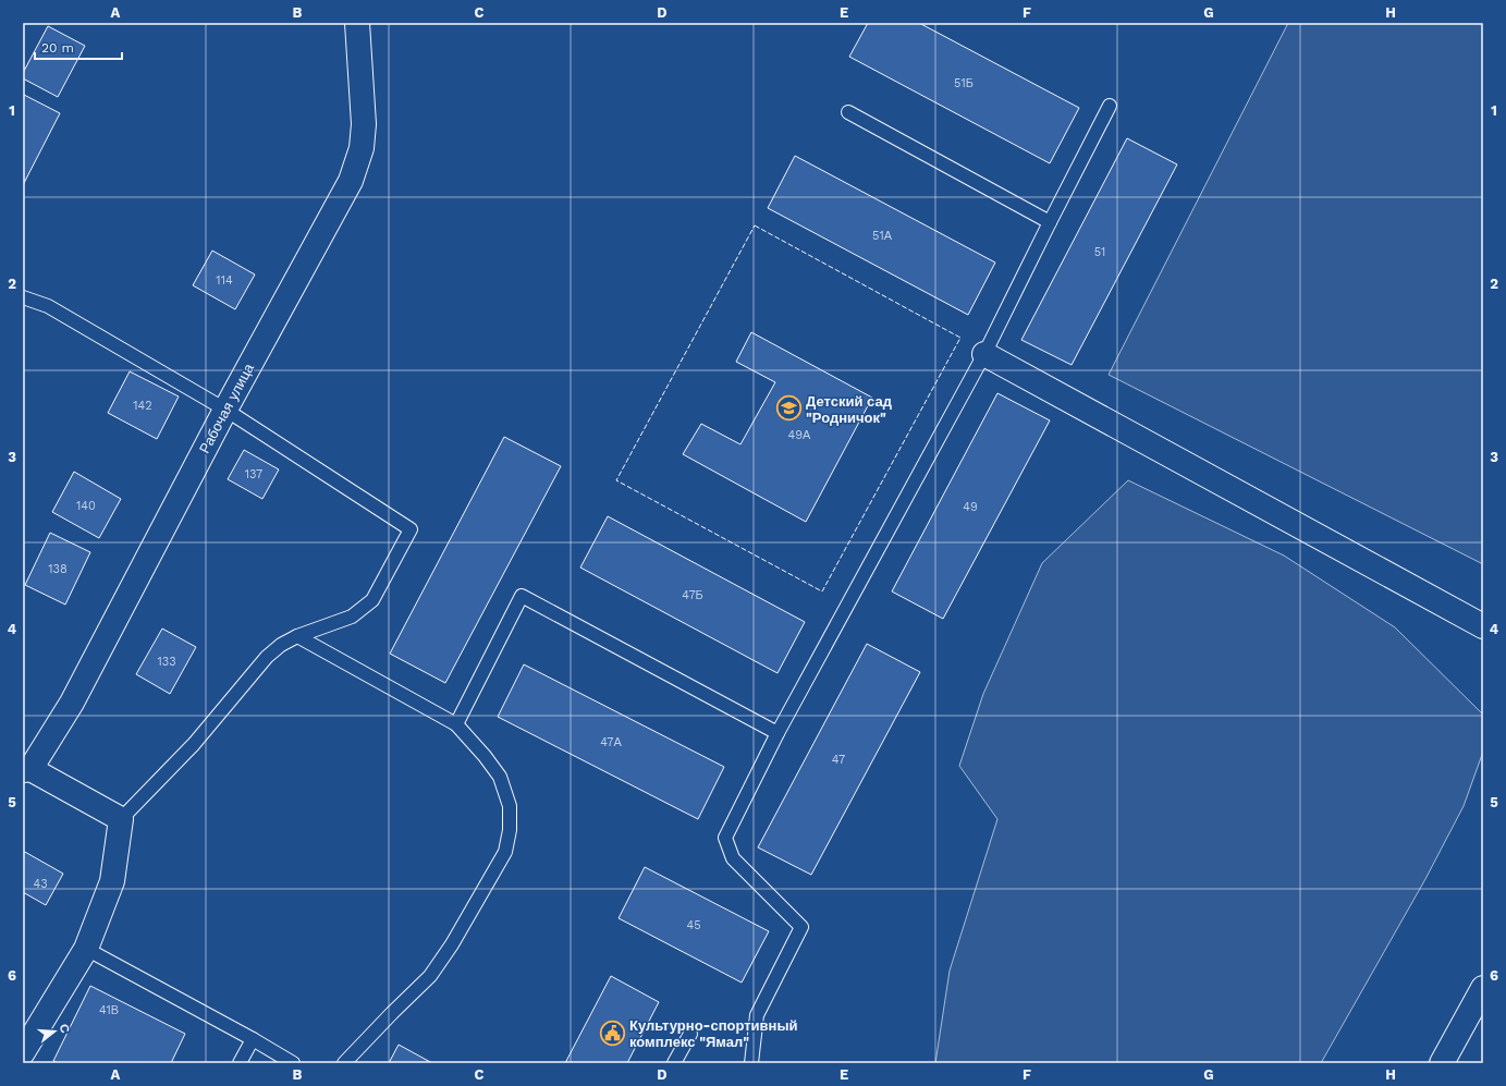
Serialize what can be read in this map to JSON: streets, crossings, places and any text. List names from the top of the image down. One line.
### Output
{"streets":{"street":["Рабочая улица"]},"places":{"school or university":["Детский сад \"Родничок\""],"public building":["Культурно-спортивный комплекс \"Ямал\""]},"house_numbers":["51Б","51А","51","114","142","49А","137","140","49","138","47Б","133","47А","47","43","45","41В"],"scale_bar":"20 m","north":"right","grid":{"columns":["A","B","C","D","E","F","G","H"],"rows":["1","2","3","4","5","6"]}}
